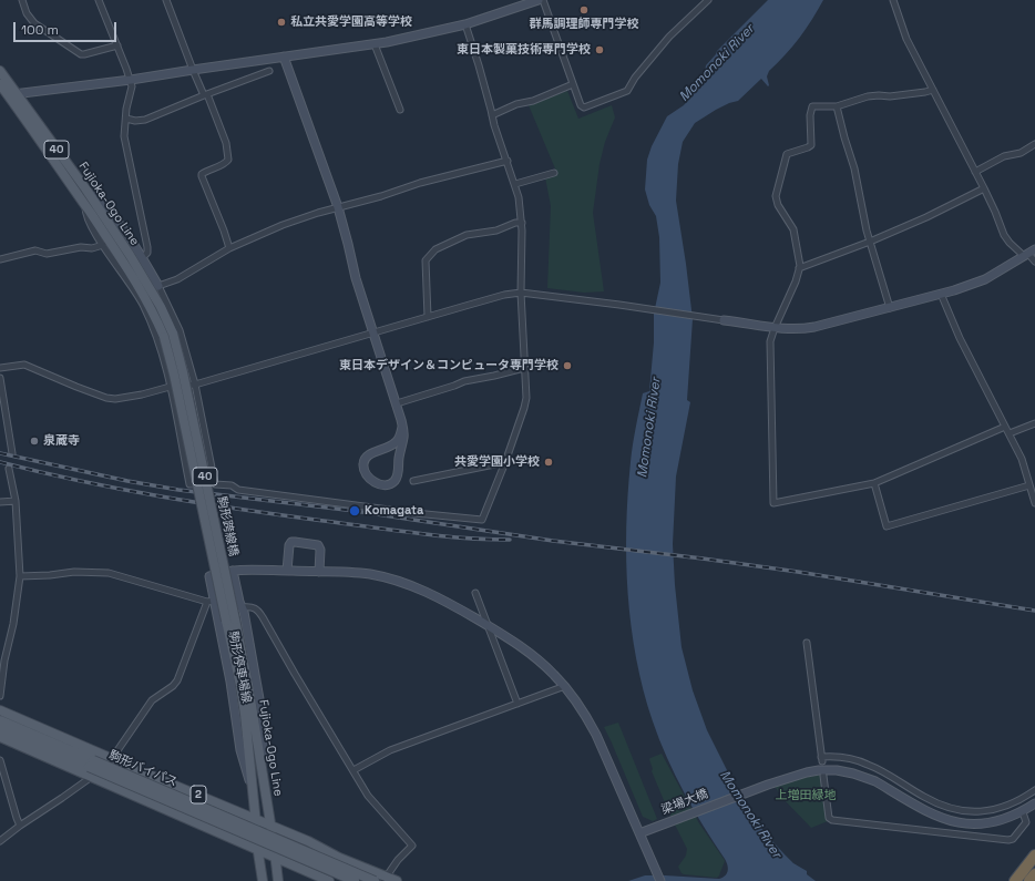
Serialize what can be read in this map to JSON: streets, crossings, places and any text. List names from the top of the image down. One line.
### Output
{"streets":{"main road":["40","Fujioka-Ogo Line","駒形跨線橋","駒形バイパス","2"],"street":["駒形停車場線","梁場大橋"]},"crossings":[["Fujioka-Ogo Line","駒形跨線橋"],["Fujioka-Ogo Line","駒形停車場線"],["Fujioka-Ogo Line","2"],["駒形停車場線","梁場大橋"]],"water":["Momonoki River"],"parks":["上増田緑地"],"places":["群馬調理師専門学校","私立共愛学園高等学校","東日本製菓技術専門学校","東日本デザイン＆コンピュータ専門学校","泉蔵寺","共愛学園小学校","Komagata"],"scale_bar":"100 m"}
